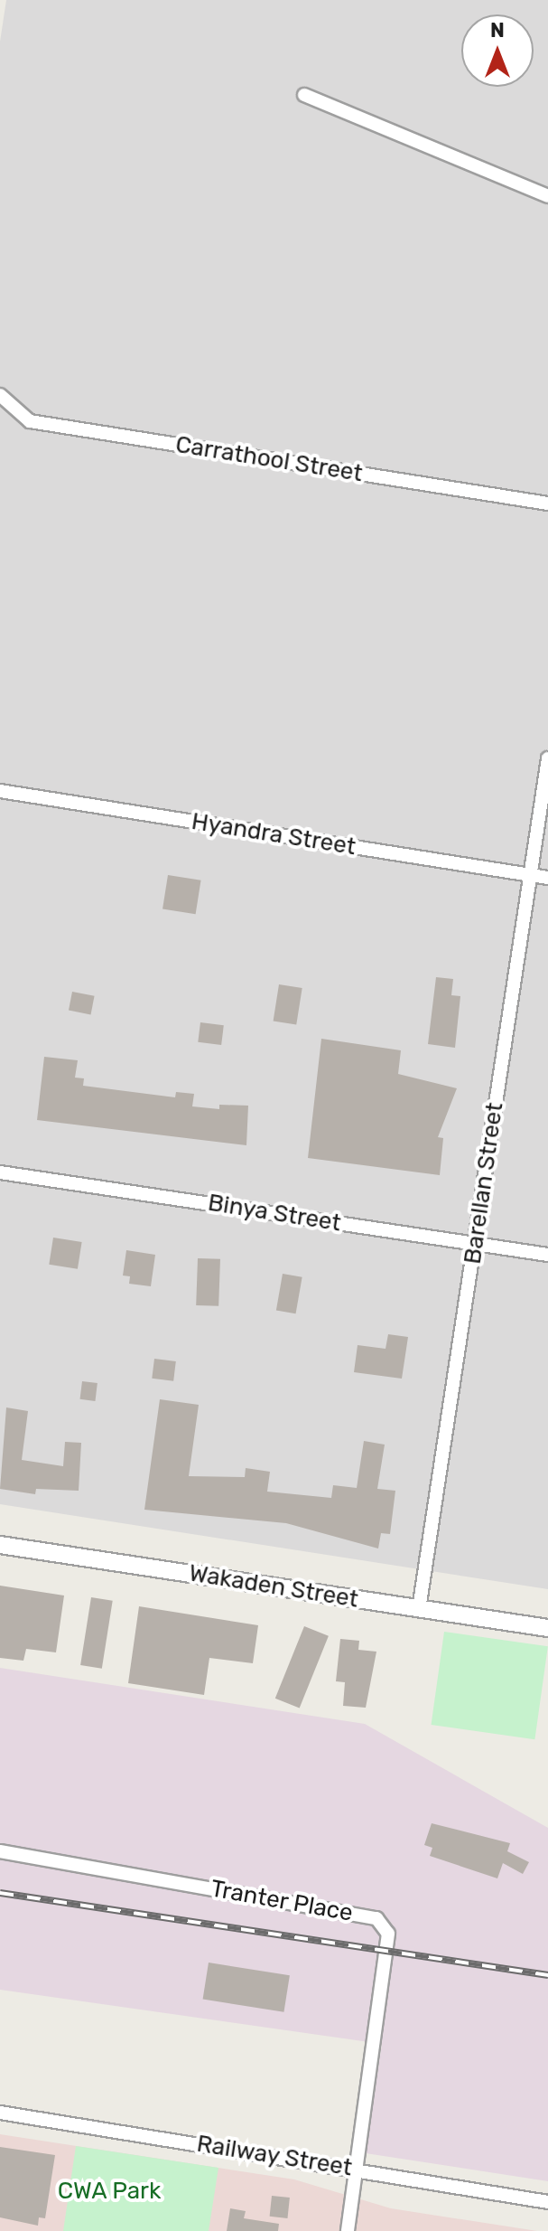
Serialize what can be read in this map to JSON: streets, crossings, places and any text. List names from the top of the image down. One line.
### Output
{"streets":{"street":["Carrathool Street","Hyandra Street","Barellan Street","Binya Street","Wakaden Street","Tranter Place","Railway Street"]},"crossings":[["Hyandra Street","Barellan Street"],["Barellan Street","Binya Street"],["Barellan Street","Wakaden Street"],["Tranter Place","Railway Street"]],"parks":["CWA Park"],"north":"top"}
